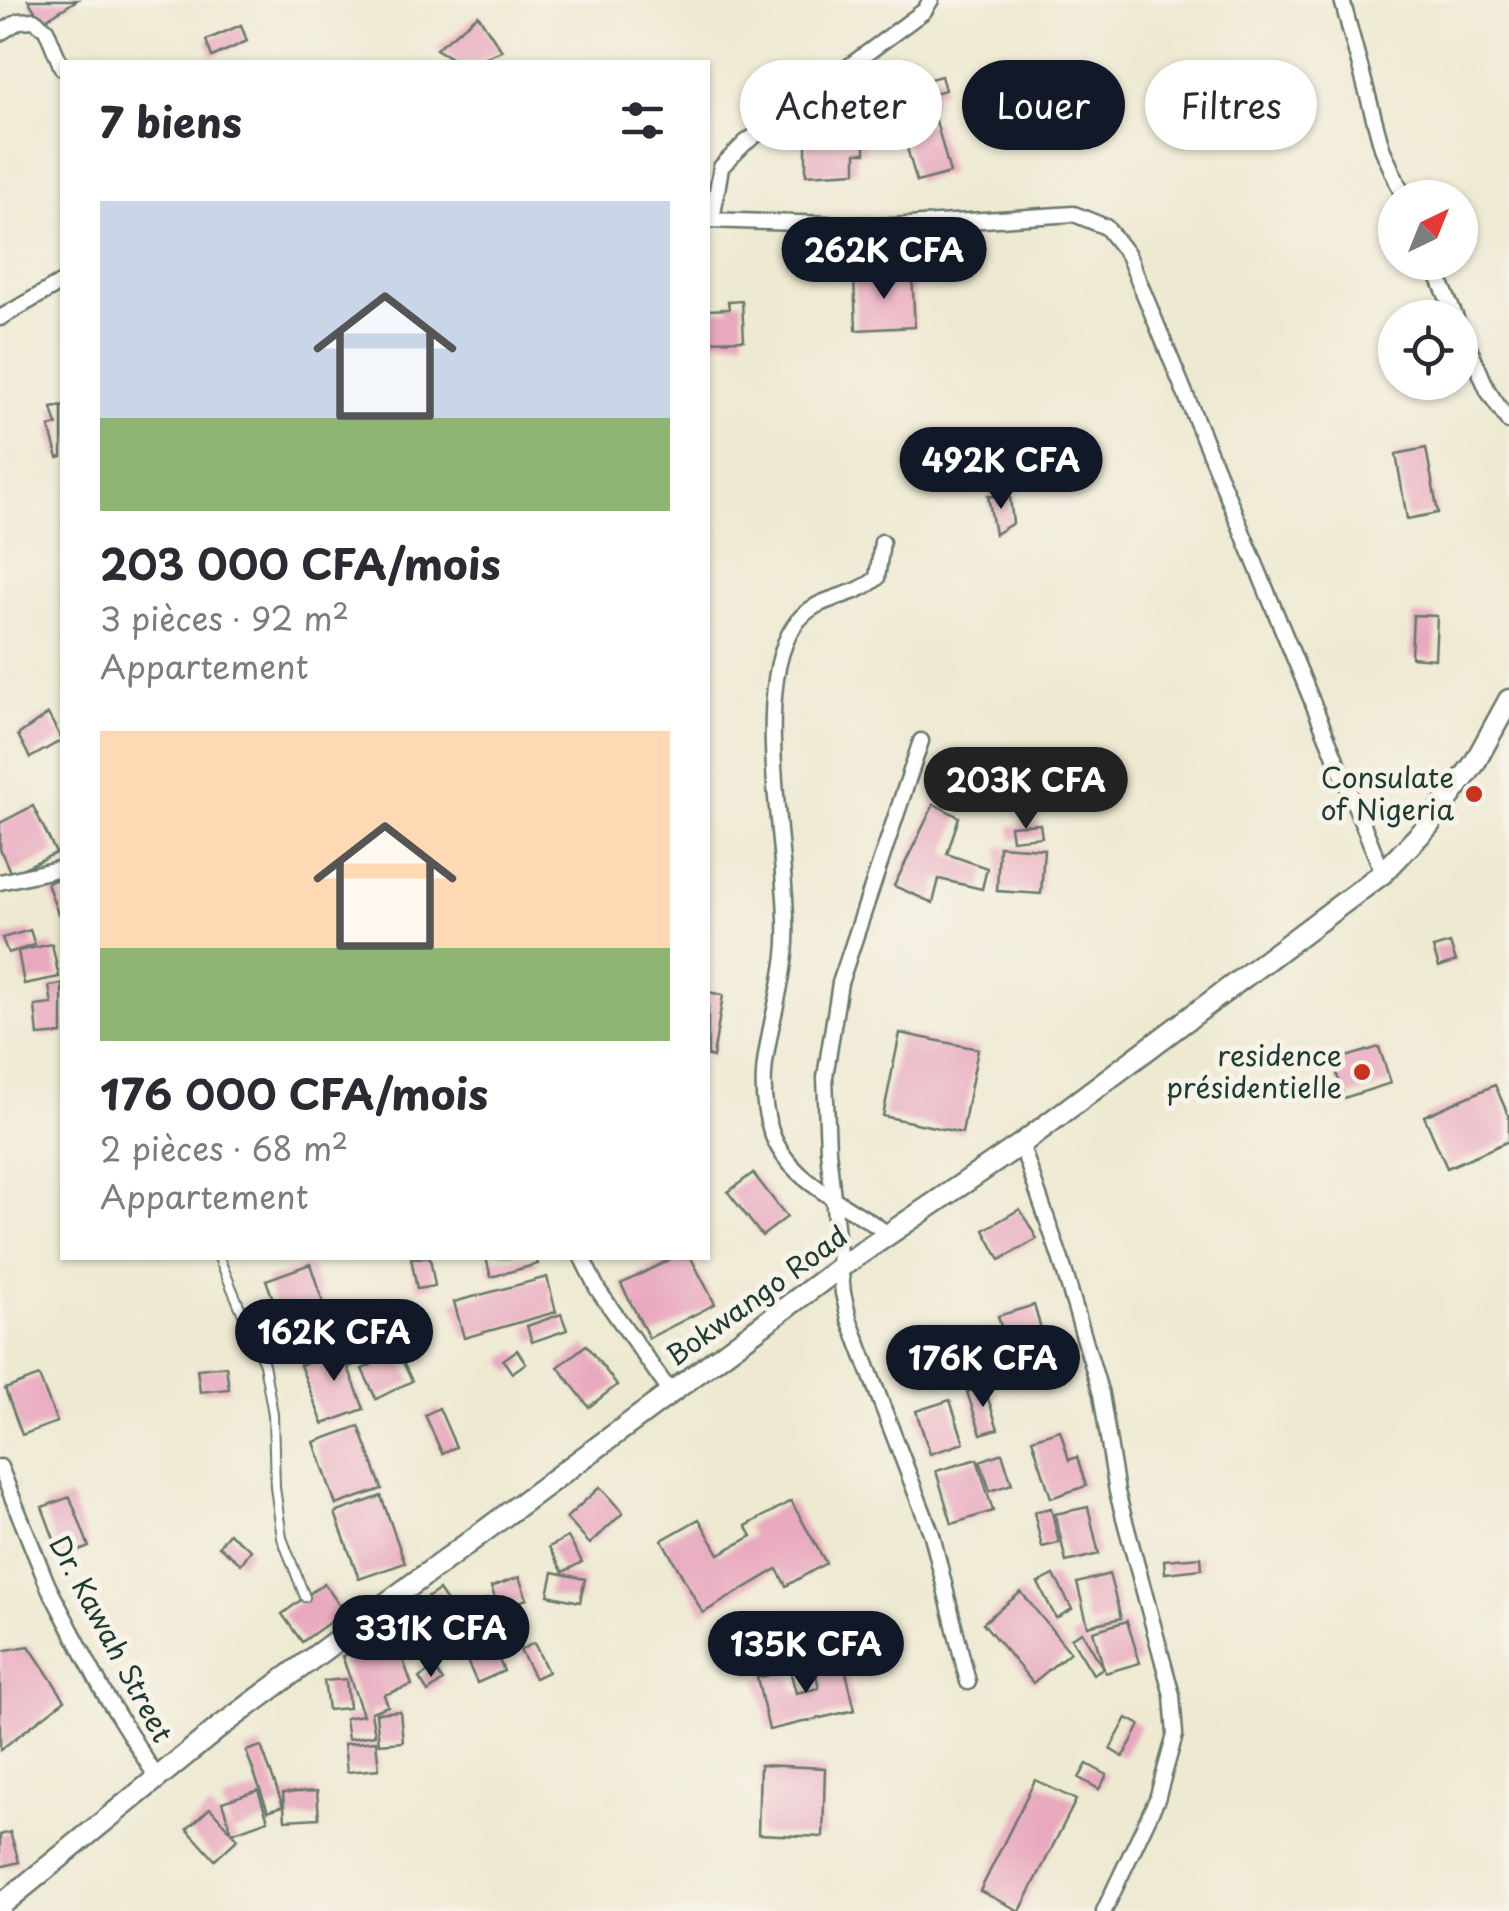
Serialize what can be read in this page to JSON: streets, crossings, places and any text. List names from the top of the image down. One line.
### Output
{"streets":{"street":["Bokwango Road","Dr. Kawah Street"]},"crossings":[["Bokwango Road","Dr. Kawah Street"]],"places":["Consulate of Nigeria","residence présidentielle"],"north":"top right","page":{"chip":["Acheter","Louer","Filtres"],"heading":"7 biens","list":[{"name":"203 000 CFA/mois","note":"3 pièces · 92 m² · Appartement"},{"name":"176 000 CFA/mois","note":"2 pièces · 68 m² · Appartement"}],"price":["262K CFA","492K CFA","203K CFA","162K CFA","176K CFA","331K CFA","135K CFA"]}}
